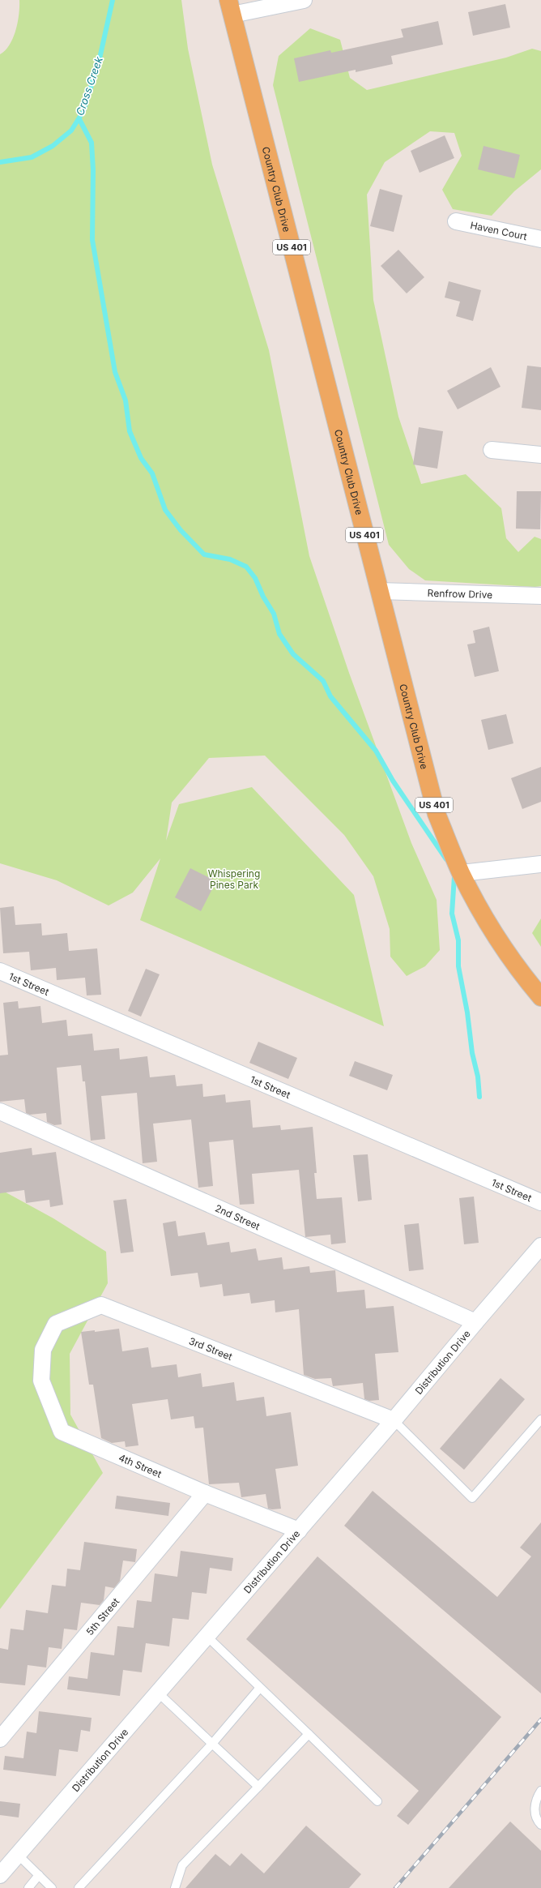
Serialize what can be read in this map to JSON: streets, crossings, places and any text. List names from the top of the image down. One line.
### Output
{"streets":{"main road":["Country Club Drive","US 401"],"street":["Haven Court","Renfrow Drive","1st Street","2nd Street","3rd Street","Distribution Drive","4th Street","5th Street"]},"crossings":[["Country Club Drive","Renfrow Drive"],["2nd Street","Distribution Drive"],["3rd Street","Distribution Drive"],["3rd Street","4th Street"],["Distribution Drive","4th Street"],["4th Street","5th Street"]],"water":["Cross Creek"],"parks":["Whispering Pines Park"]}
